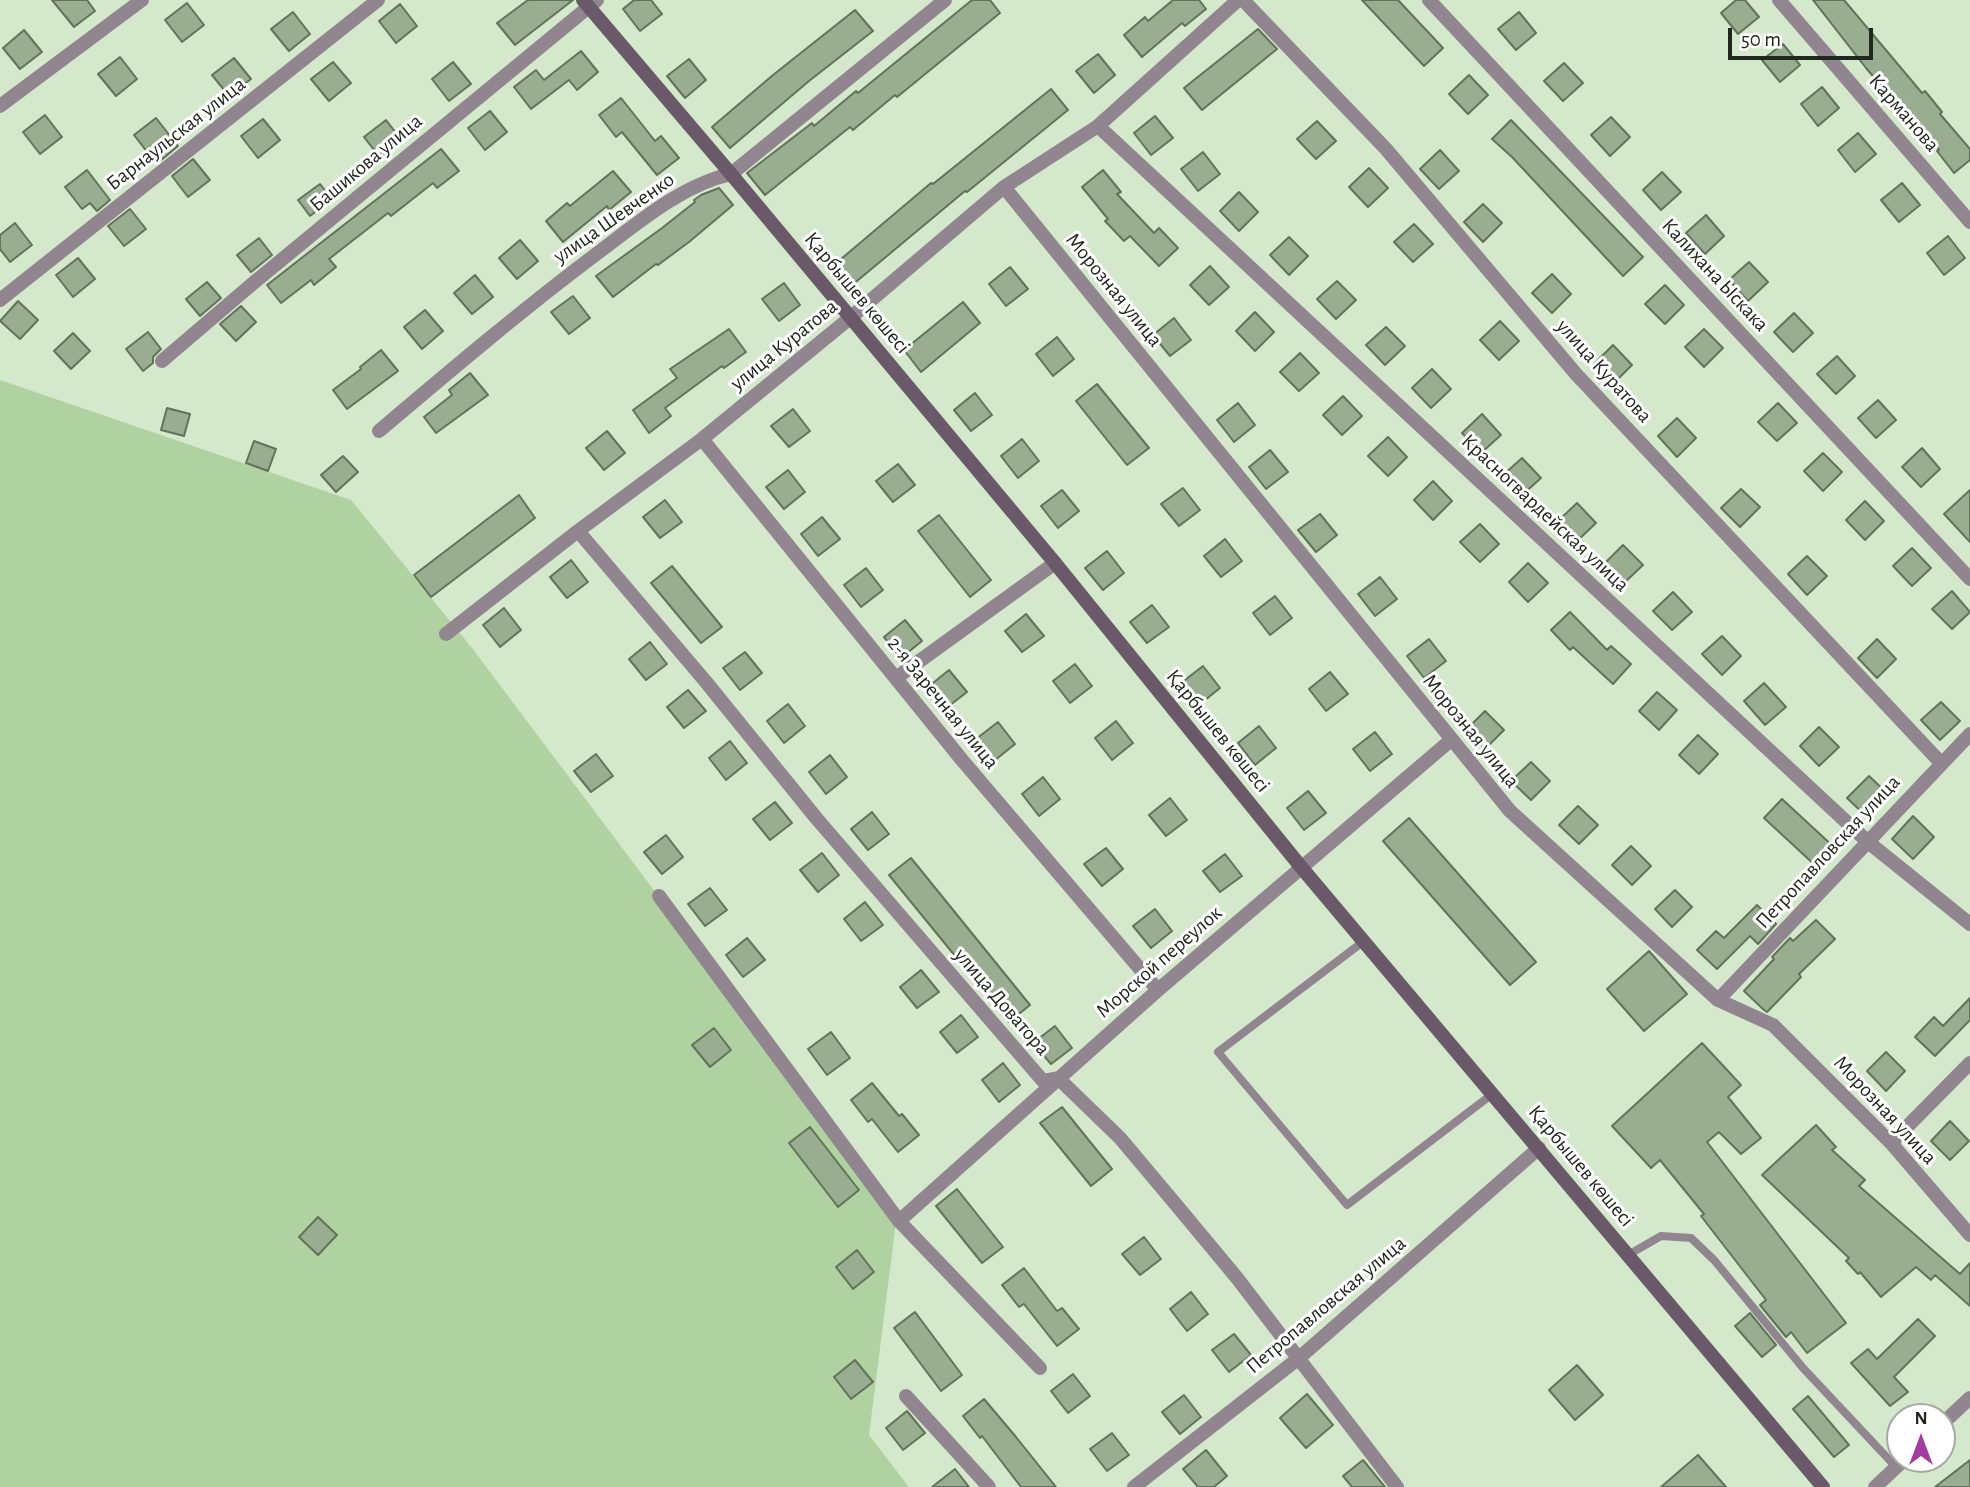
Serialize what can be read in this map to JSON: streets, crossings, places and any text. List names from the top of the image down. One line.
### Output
{"streets":{"main road":["Қарбышев көшесі"],"street":["Карманова","Барнаульская улица","Башикова улица","улица Шевченко","Калихана Ыскака","Морозная улица","улица Куратова","Красногвардейская улица","2-я Заречная улица","Петропавловская улица","Морской переулок","улица Доватора"]},"crossings":[["Башикова улица","Қарбышев көшесі"],["улица Шевченко","Қарбышев көшесі"],["Морозная улица","улица Куратова"],["Морозная улица","Петропавловская улица"],["Морозная улица","Морской переулок"],["Қарбышев көшесі","улица Куратова"],["Қарбышев көшесі","Петропавловская улица"],["Қарбышев көшесі","Морской переулок"],["улица Куратова","Красногвардейская улица"],["улица Куратова","2-я Заречная улица"],["улица Куратова","Петропавловская улица"],["улица Куратова","улица Доватора"],["Красногвардейская улица","Петропавловская улица"],["2-я Заречная улица","Морской переулок"],["Петропавловская улица","улица Доватора"],["Морской переулок","улица Доватора"]],"scale_bar":"50 m","north":"top"}
